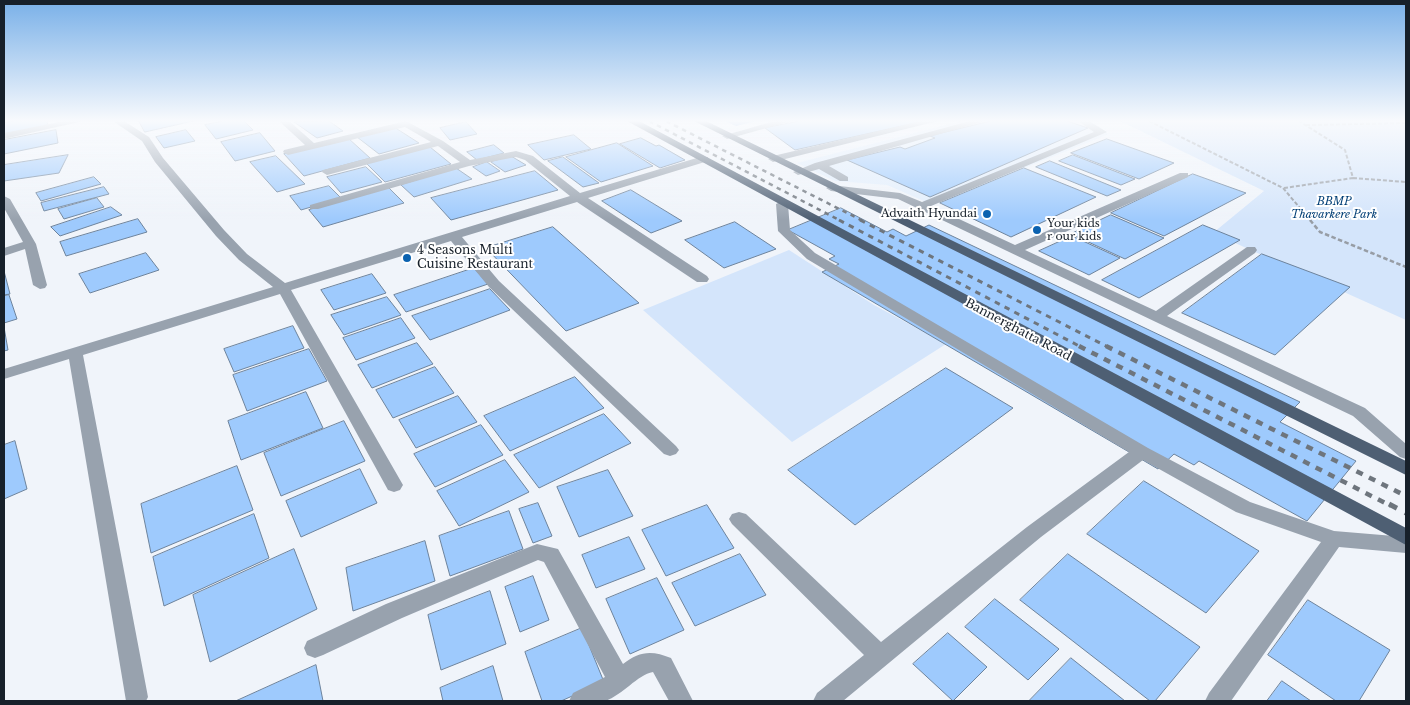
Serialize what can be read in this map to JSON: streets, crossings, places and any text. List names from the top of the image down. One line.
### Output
{"streets":{"main road":["Bannerghatta Road"]},"parks":["BBMP Thavarkere Park"],"places":["Advaith Hyundai","Your kids r our kids","4 Seasons Multi Cuisine Restaurant"]}
